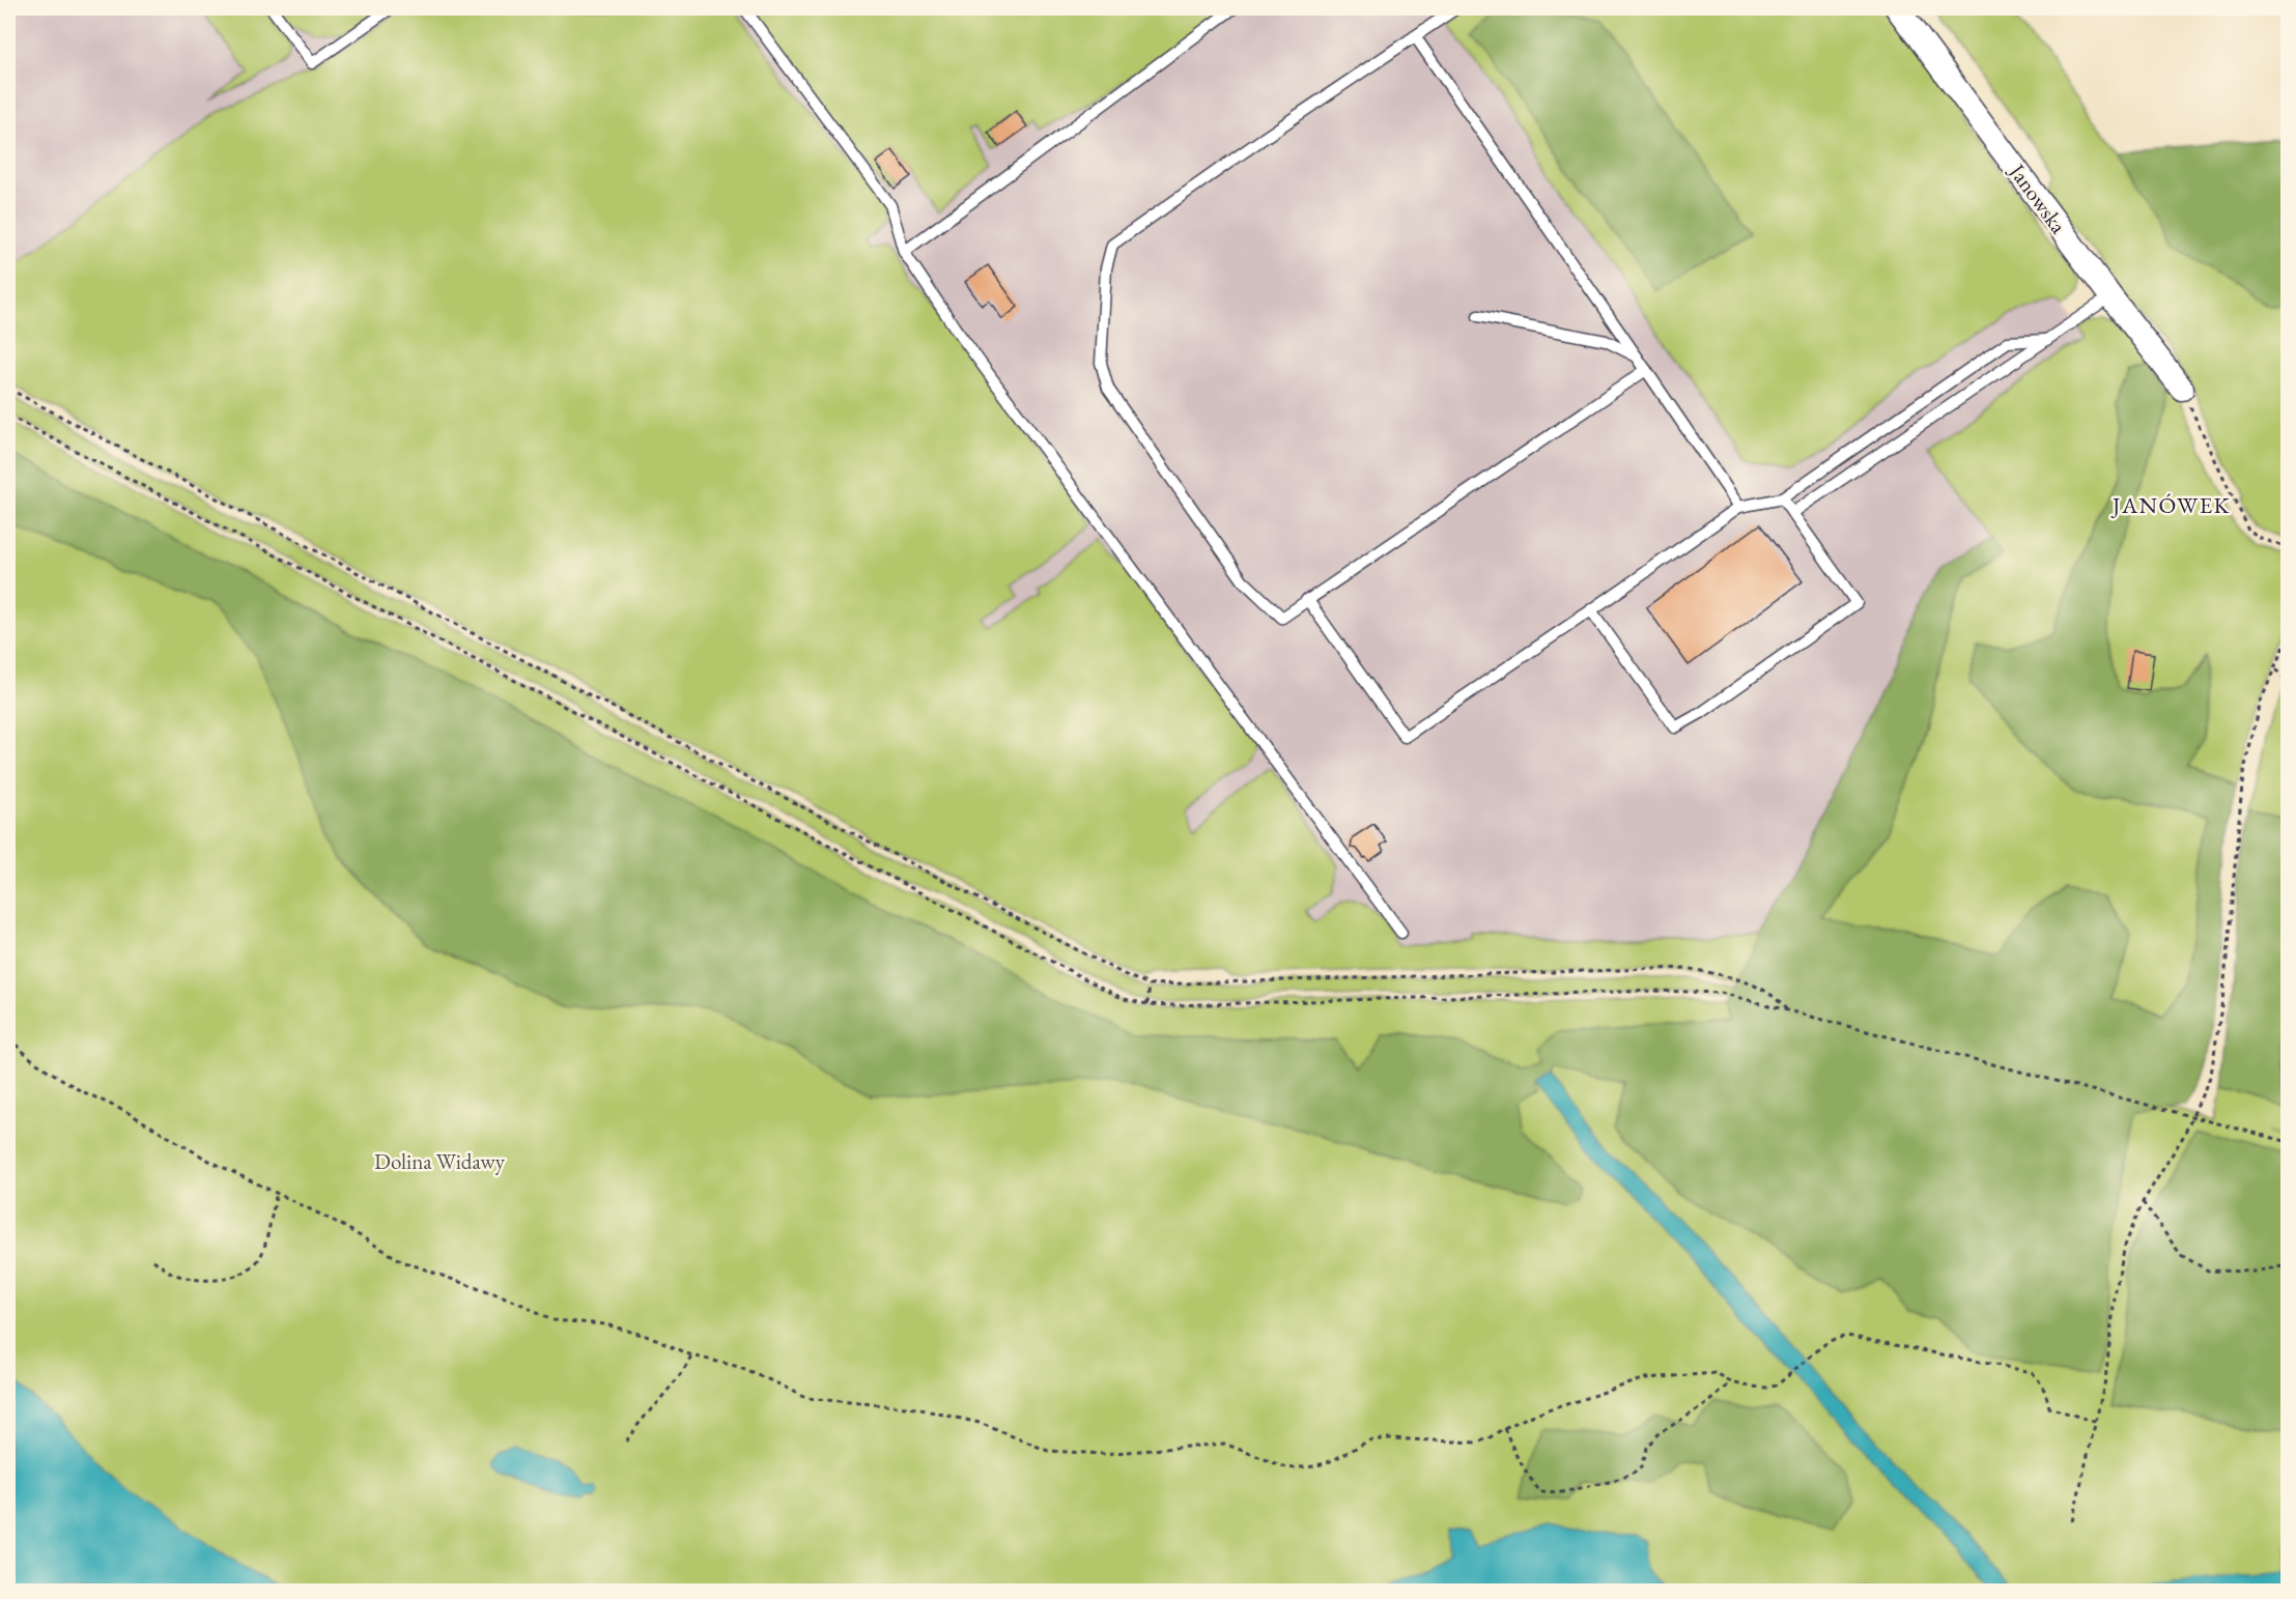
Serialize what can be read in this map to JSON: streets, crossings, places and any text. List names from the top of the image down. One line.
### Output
{"streets":{"street":["Janowska"]},"districts":["JANÓWEK"],"parks":["Dolina Widawy"]}
